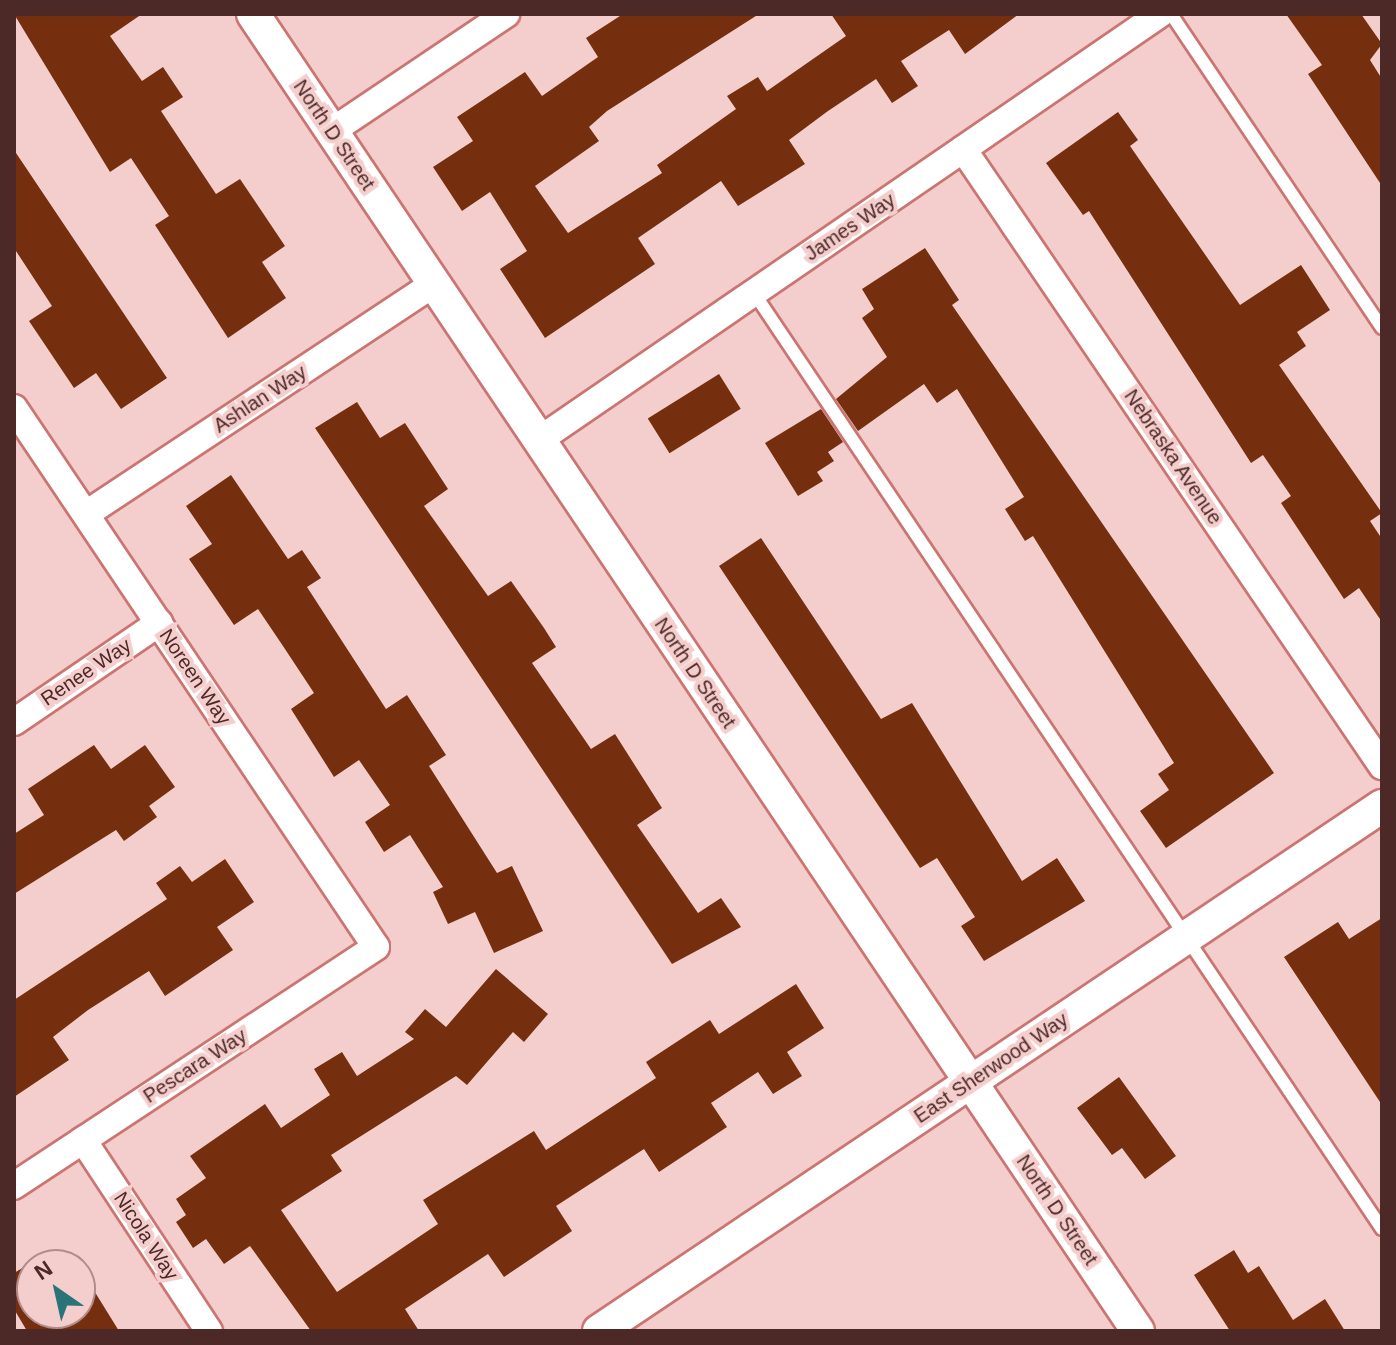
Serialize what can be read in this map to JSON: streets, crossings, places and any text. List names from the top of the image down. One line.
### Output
{"streets":{"street":["North D Street","James Way","Ashlan Way","Nebraska Avenue","Renee Way","Noreen Way","Pescara Way","East Sherwood Way","Nicola Way"]},"crossings":[["North D Street","James Way"],["North D Street","Ashlan Way"],["North D Street","East Sherwood Way"],["James Way","Nebraska Avenue"],["Ashlan Way","Noreen Way"],["Renee Way","Noreen Way"],["Noreen Way","Pescara Way"],["Pescara Way","Nicola Way"]],"north":"top left"}
